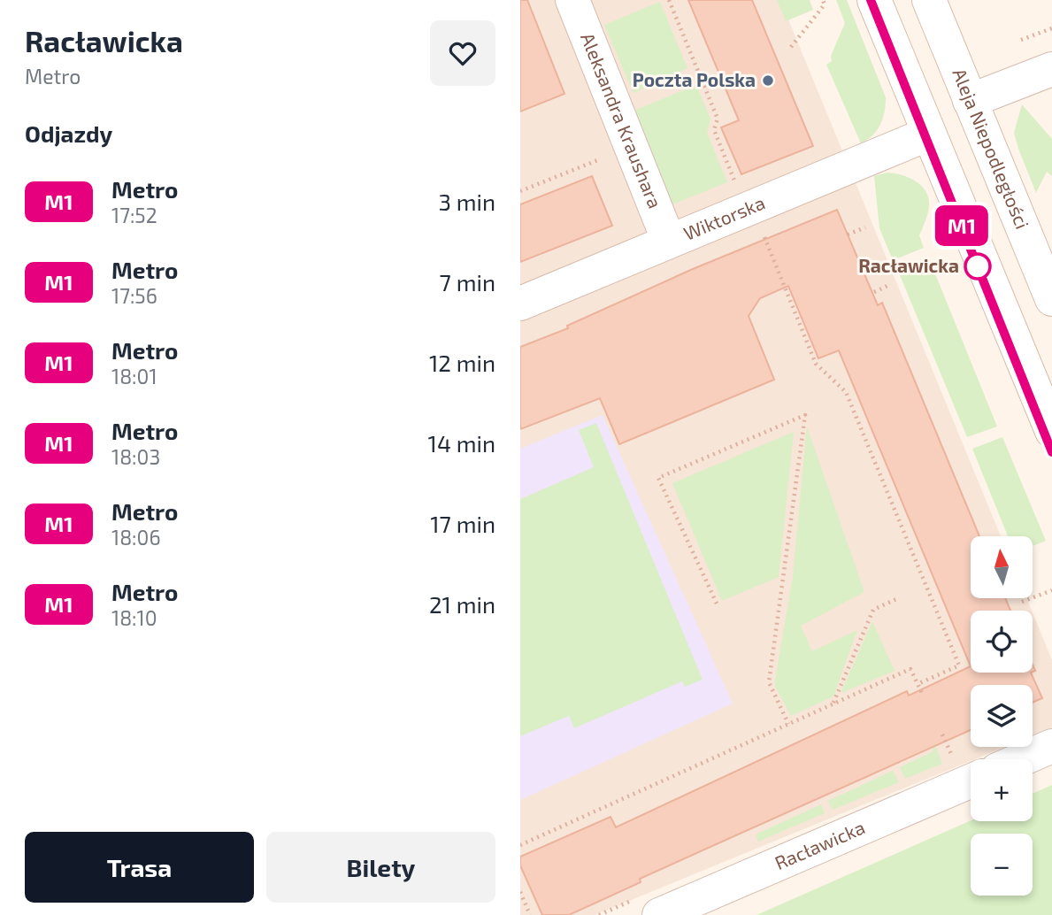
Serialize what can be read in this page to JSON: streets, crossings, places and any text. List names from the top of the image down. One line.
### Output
{"streets":{"street":["Aleksandra Kraushara","Aleja Niepodległości","Wiktorska","Racławicka"]},"crossings":[["Aleksandra Kraushara","Wiktorska"]],"places":["Poczta Polska","Racławicka"],"lines":["metro line M1"],"north":"top","page":{"heading":[["Racławicka","Metro"],"Odjazdy"],"on_map":"M1","list":[{"mark":"M1","name":"Metro","note":"17:52","value":"3 min"},{"mark":"M1","name":"Metro","note":"17:56","value":"7 min"},{"mark":"M1","name":"Metro","note":"18:01","value":"12 min"},{"mark":"M1","name":"Metro","note":"18:03","value":"14 min"},{"mark":"M1","name":"Metro","note":"18:06","value":"17 min"},{"mark":"M1","name":"Metro","note":"18:10","value":"21 min"}],"map_buttons":["+","−"],"buttons":["Trasa","Bilety"]}}
